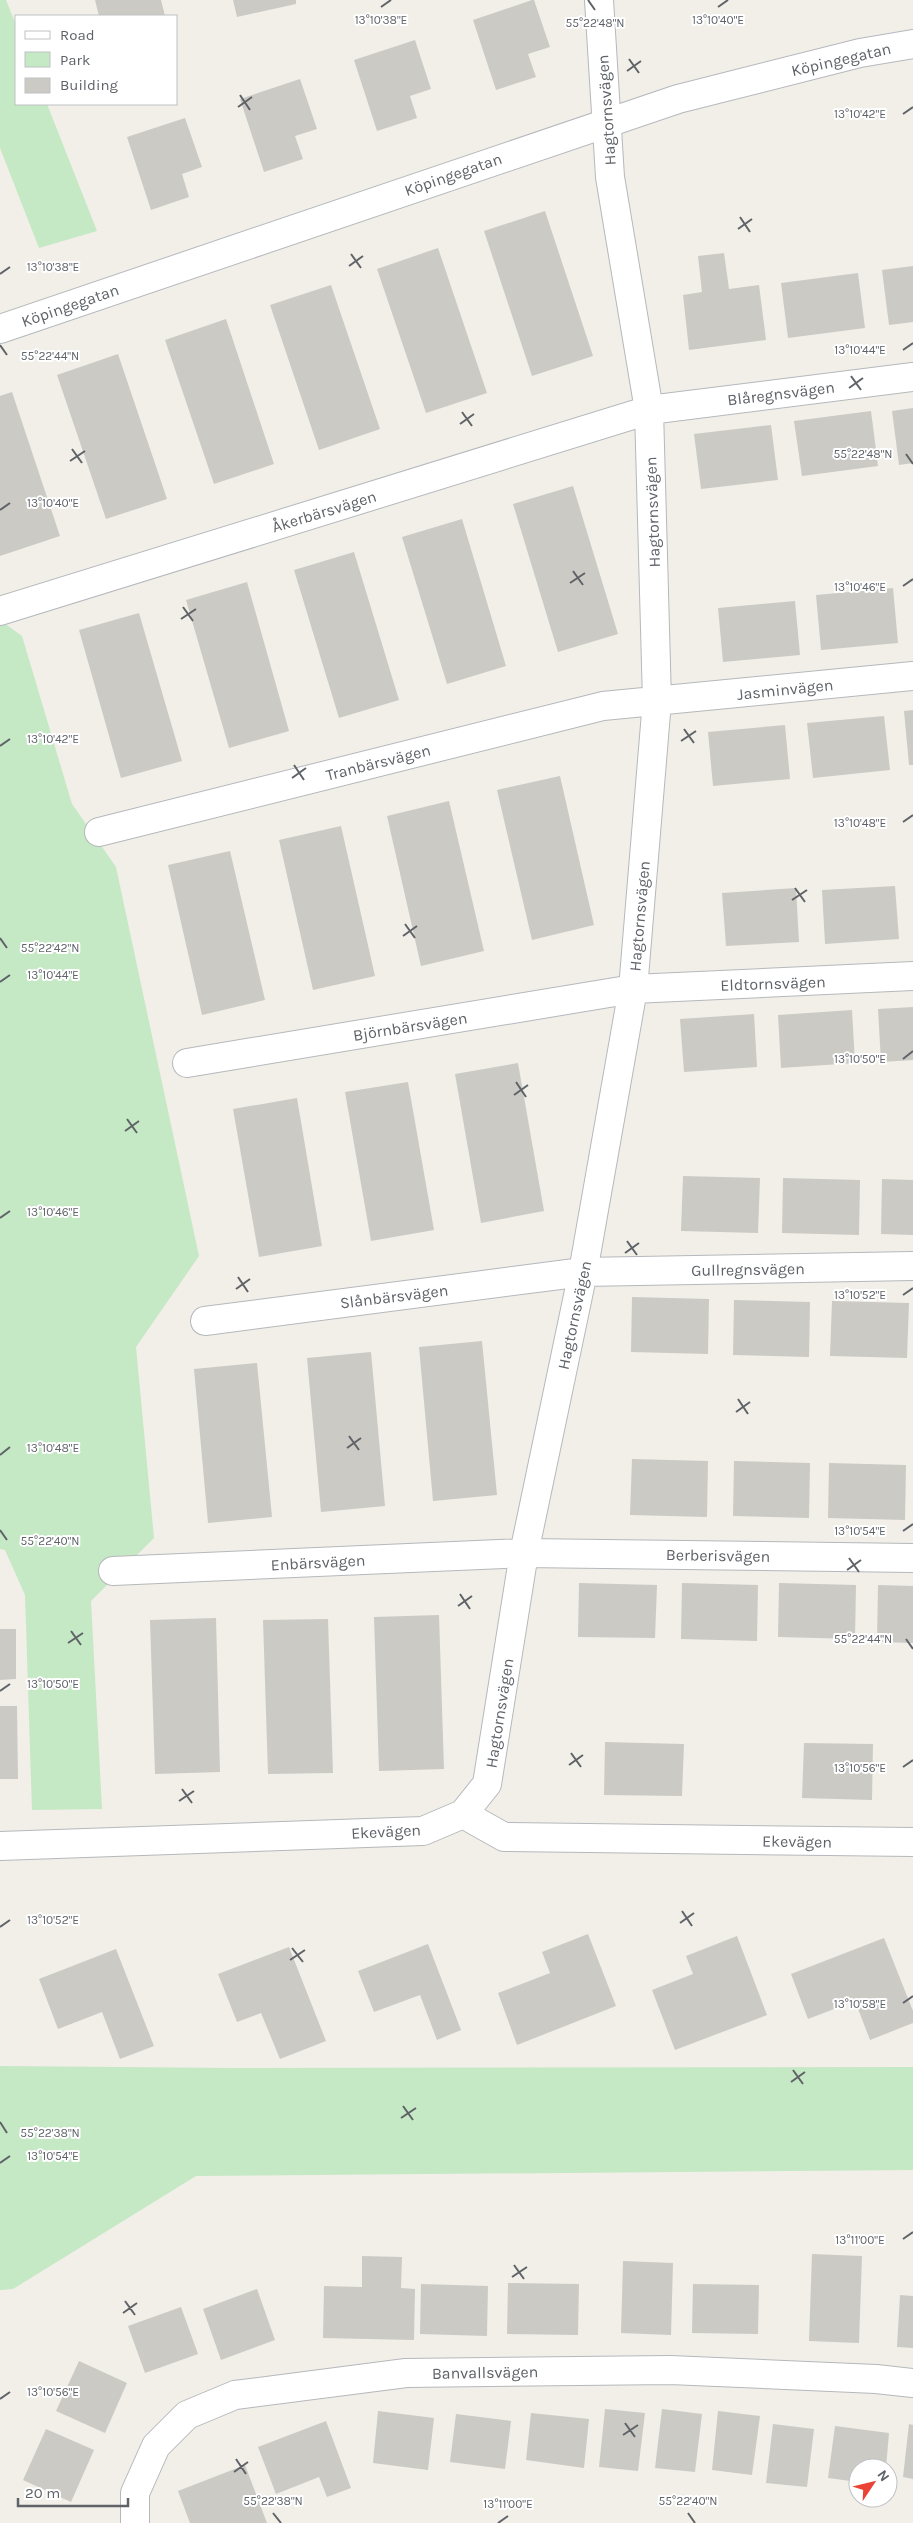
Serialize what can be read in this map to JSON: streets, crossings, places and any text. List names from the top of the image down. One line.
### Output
{"streets":{"street":["Köpingegatan","Hagtornsvägen","Blåregnsvägen","Åkerbärsvägen","Jasminvägen","Tranbärsvägen","Eldtornsvägen","Björnbärsvägen","Gullregnsvägen","Slånbärsvägen","Berberisvägen","Enbärsvägen","Ekevägen","Banvallsvägen"]},"crossings":[["Köpingegatan","Hagtornsvägen"],["Hagtornsvägen","Blåregnsvägen"],["Hagtornsvägen","Åkerbärsvägen"],["Hagtornsvägen","Jasminvägen"],["Hagtornsvägen","Tranbärsvägen"],["Hagtornsvägen","Eldtornsvägen"],["Hagtornsvägen","Björnbärsvägen"],["Hagtornsvägen","Gullregnsvägen"],["Hagtornsvägen","Slånbärsvägen"],["Hagtornsvägen","Berberisvägen"],["Hagtornsvägen","Enbärsvägen"],["Hagtornsvägen","Ekevägen"],["Blåregnsvägen","Åkerbärsvägen"],["Jasminvägen","Tranbärsvägen"],["Eldtornsvägen","Björnbärsvägen"],["Gullregnsvägen","Slånbärsvägen"],["Berberisvägen","Enbärsvägen"]],"legend":["Road","Park","Building"],"scale_bar":"20 m","north":"top right","coordinates":["13°10'38\"E","13°10'40\"E","55°22'48\"N","13°10'42\"E","13°10'44\"E","55°22'44\"N","13°10'46\"E","13°10'48\"E","55°22'42\"N","13°10'50\"E","13°10'52\"E","13°10'54\"E","55°22'40\"N","13°10'56\"E","13°10'58\"E","55°22'38\"N","13°11'00\"E"]}
